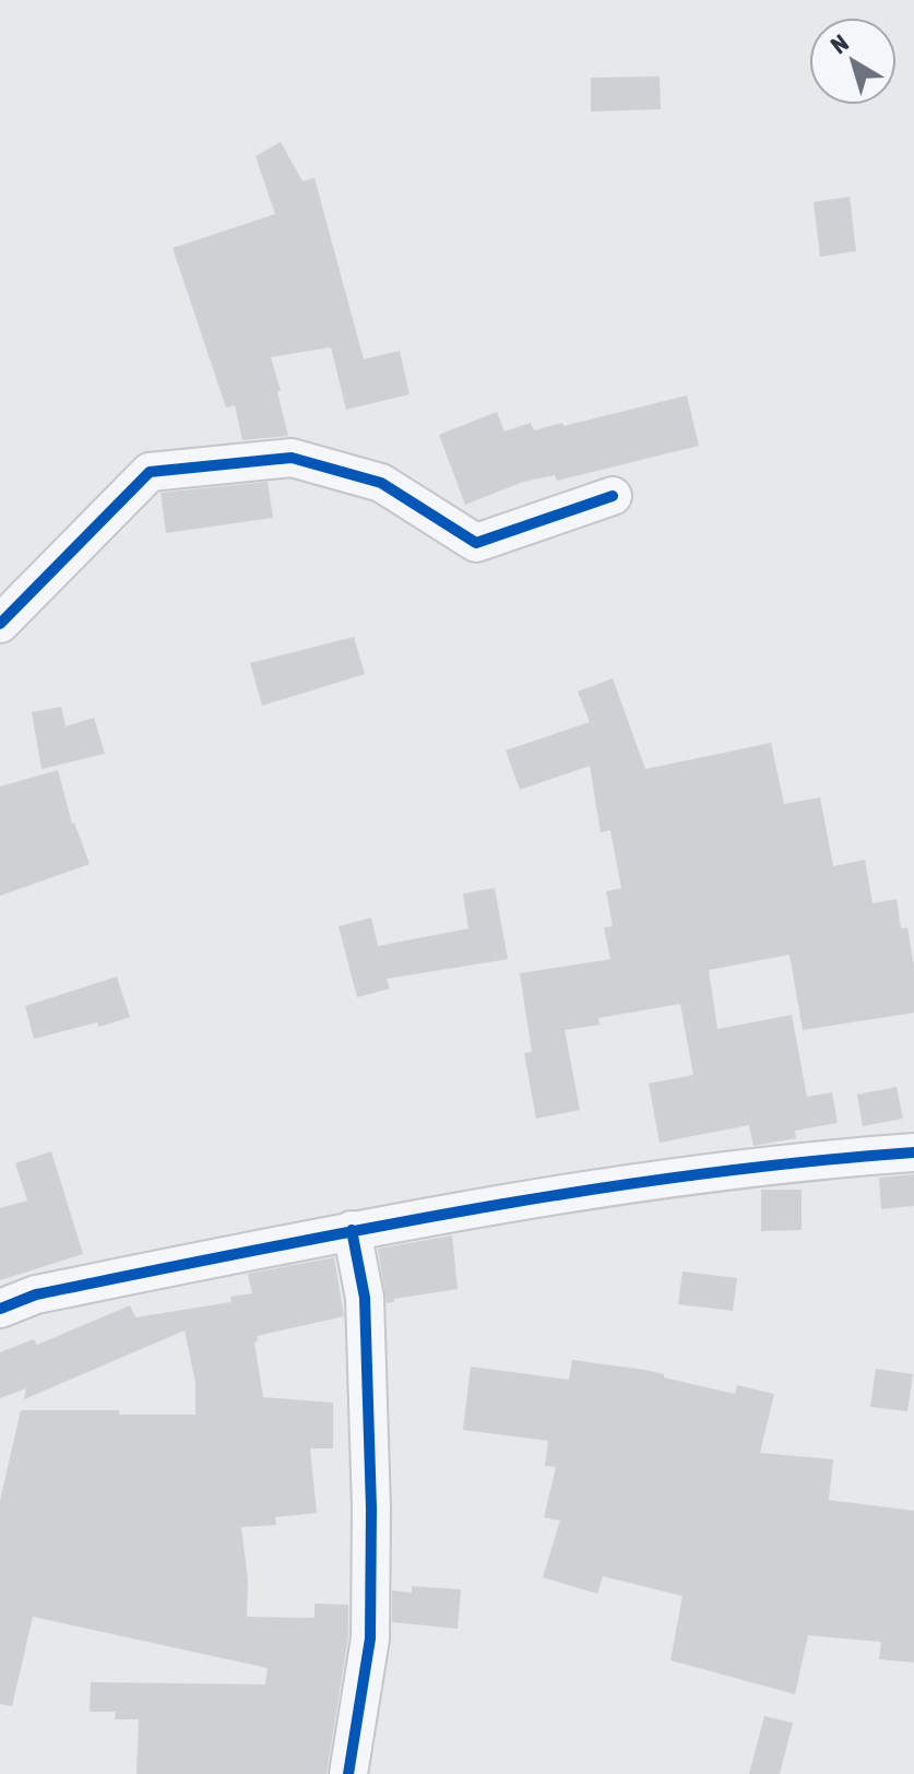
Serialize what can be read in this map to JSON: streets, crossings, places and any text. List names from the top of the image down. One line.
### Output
{"north":"top left"}
